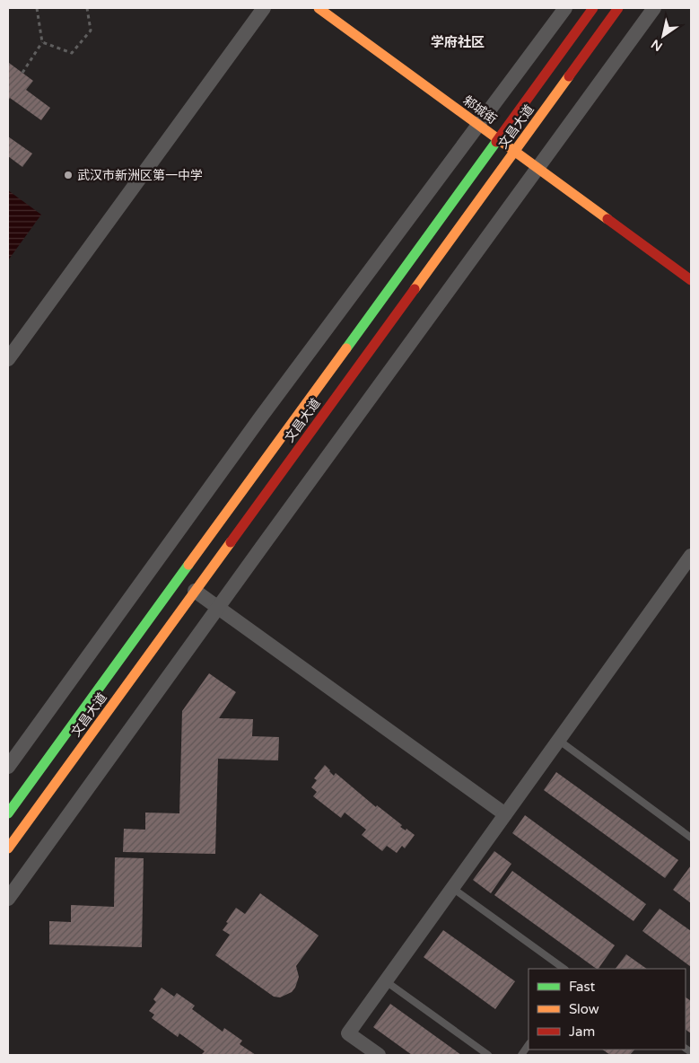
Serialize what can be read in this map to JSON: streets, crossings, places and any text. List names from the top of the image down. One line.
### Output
{"streets":{"main road":["邾城街","文昌大道"]},"crossings":[["邾城街","文昌大道"]],"districts":["学府社区"],"places":["武汉市新洲区第一中学"],"legend":["Fast","Slow","Jam"],"north":"bottom left"}
